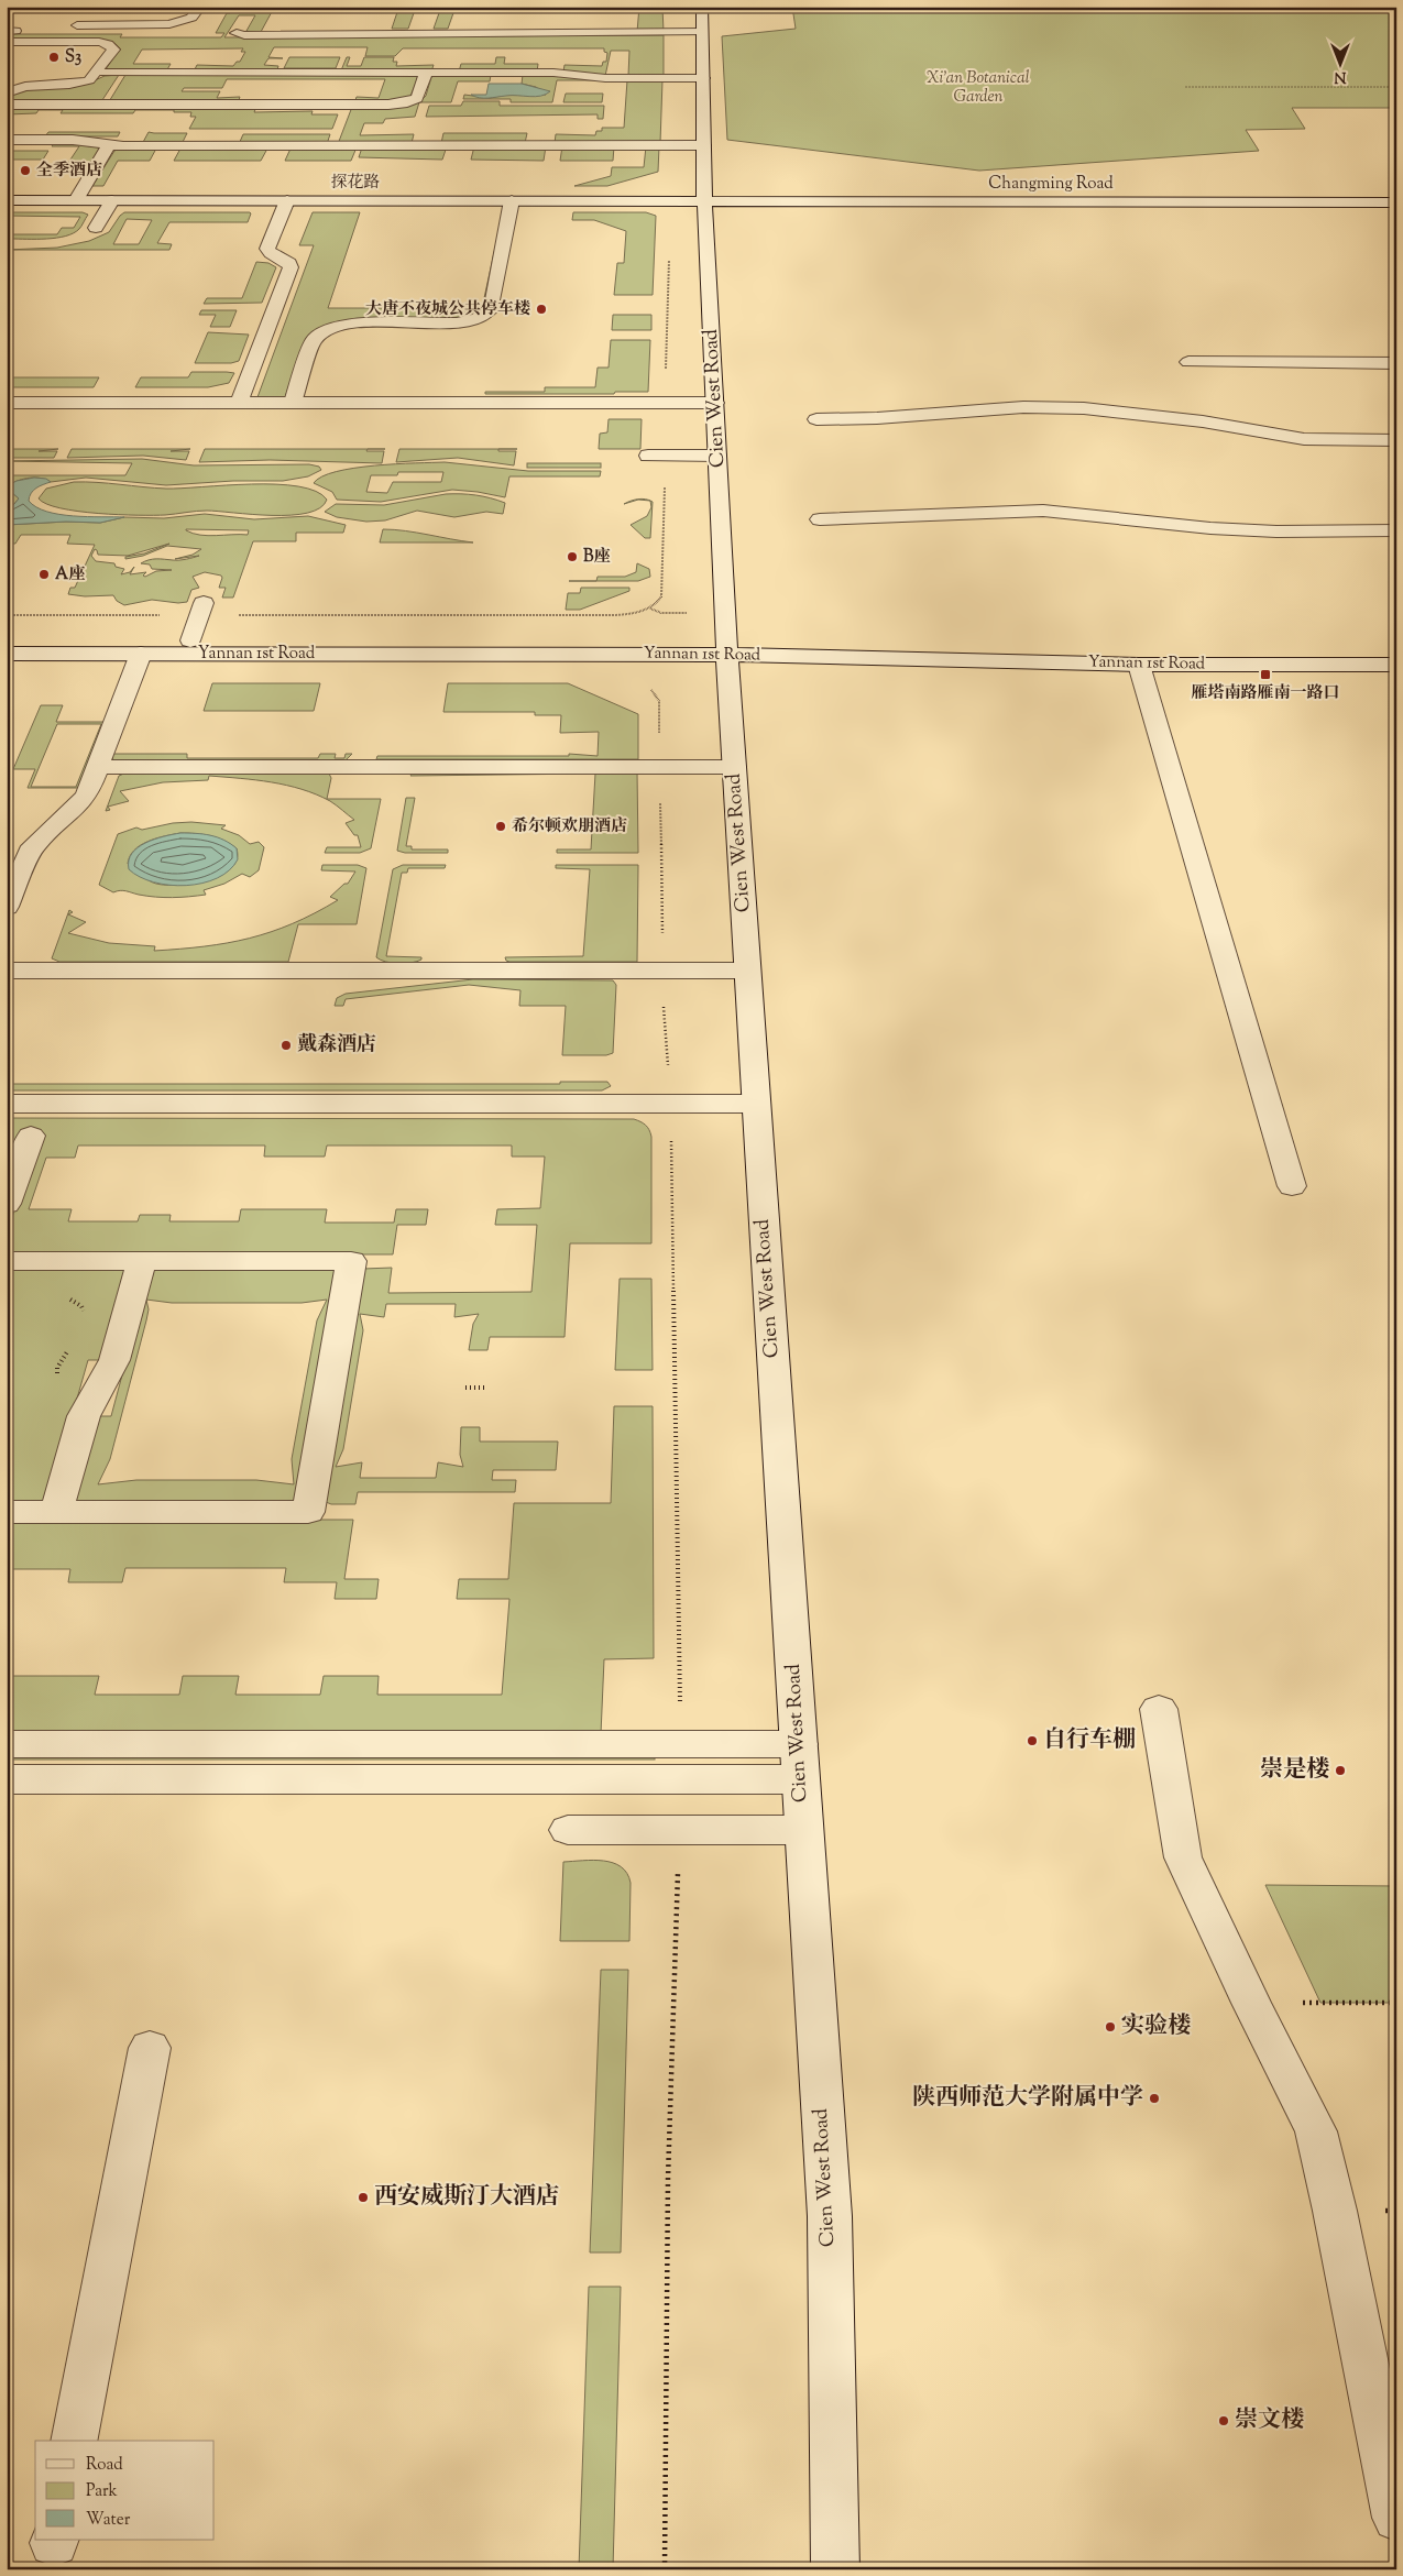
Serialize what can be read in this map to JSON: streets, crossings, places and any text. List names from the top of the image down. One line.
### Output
{"streets":{"street":["探花路","Changming Road","Cien West Road","Yannan 1st Road"]},"crossings":[["探花路","Changming Road"],["探花路","Cien West Road"],["Changming Road","Cien West Road"],["Cien West Road","Yannan 1st Road"]],"parks":["Xi'an Botanical Garden"],"places":{"other":["S3","全季酒店","大唐不夜城公共停车楼","B座","A座","希尔顿欢朋酒店","戴森酒店","自行车棚","崇是楼","实验楼","陕西师范大学附属中学","西安威斯汀大酒店","崇文楼"],"transit":["雁塔南路雁南一路口"]},"legend":["Road","Park","Water"],"north":"bottom"}
